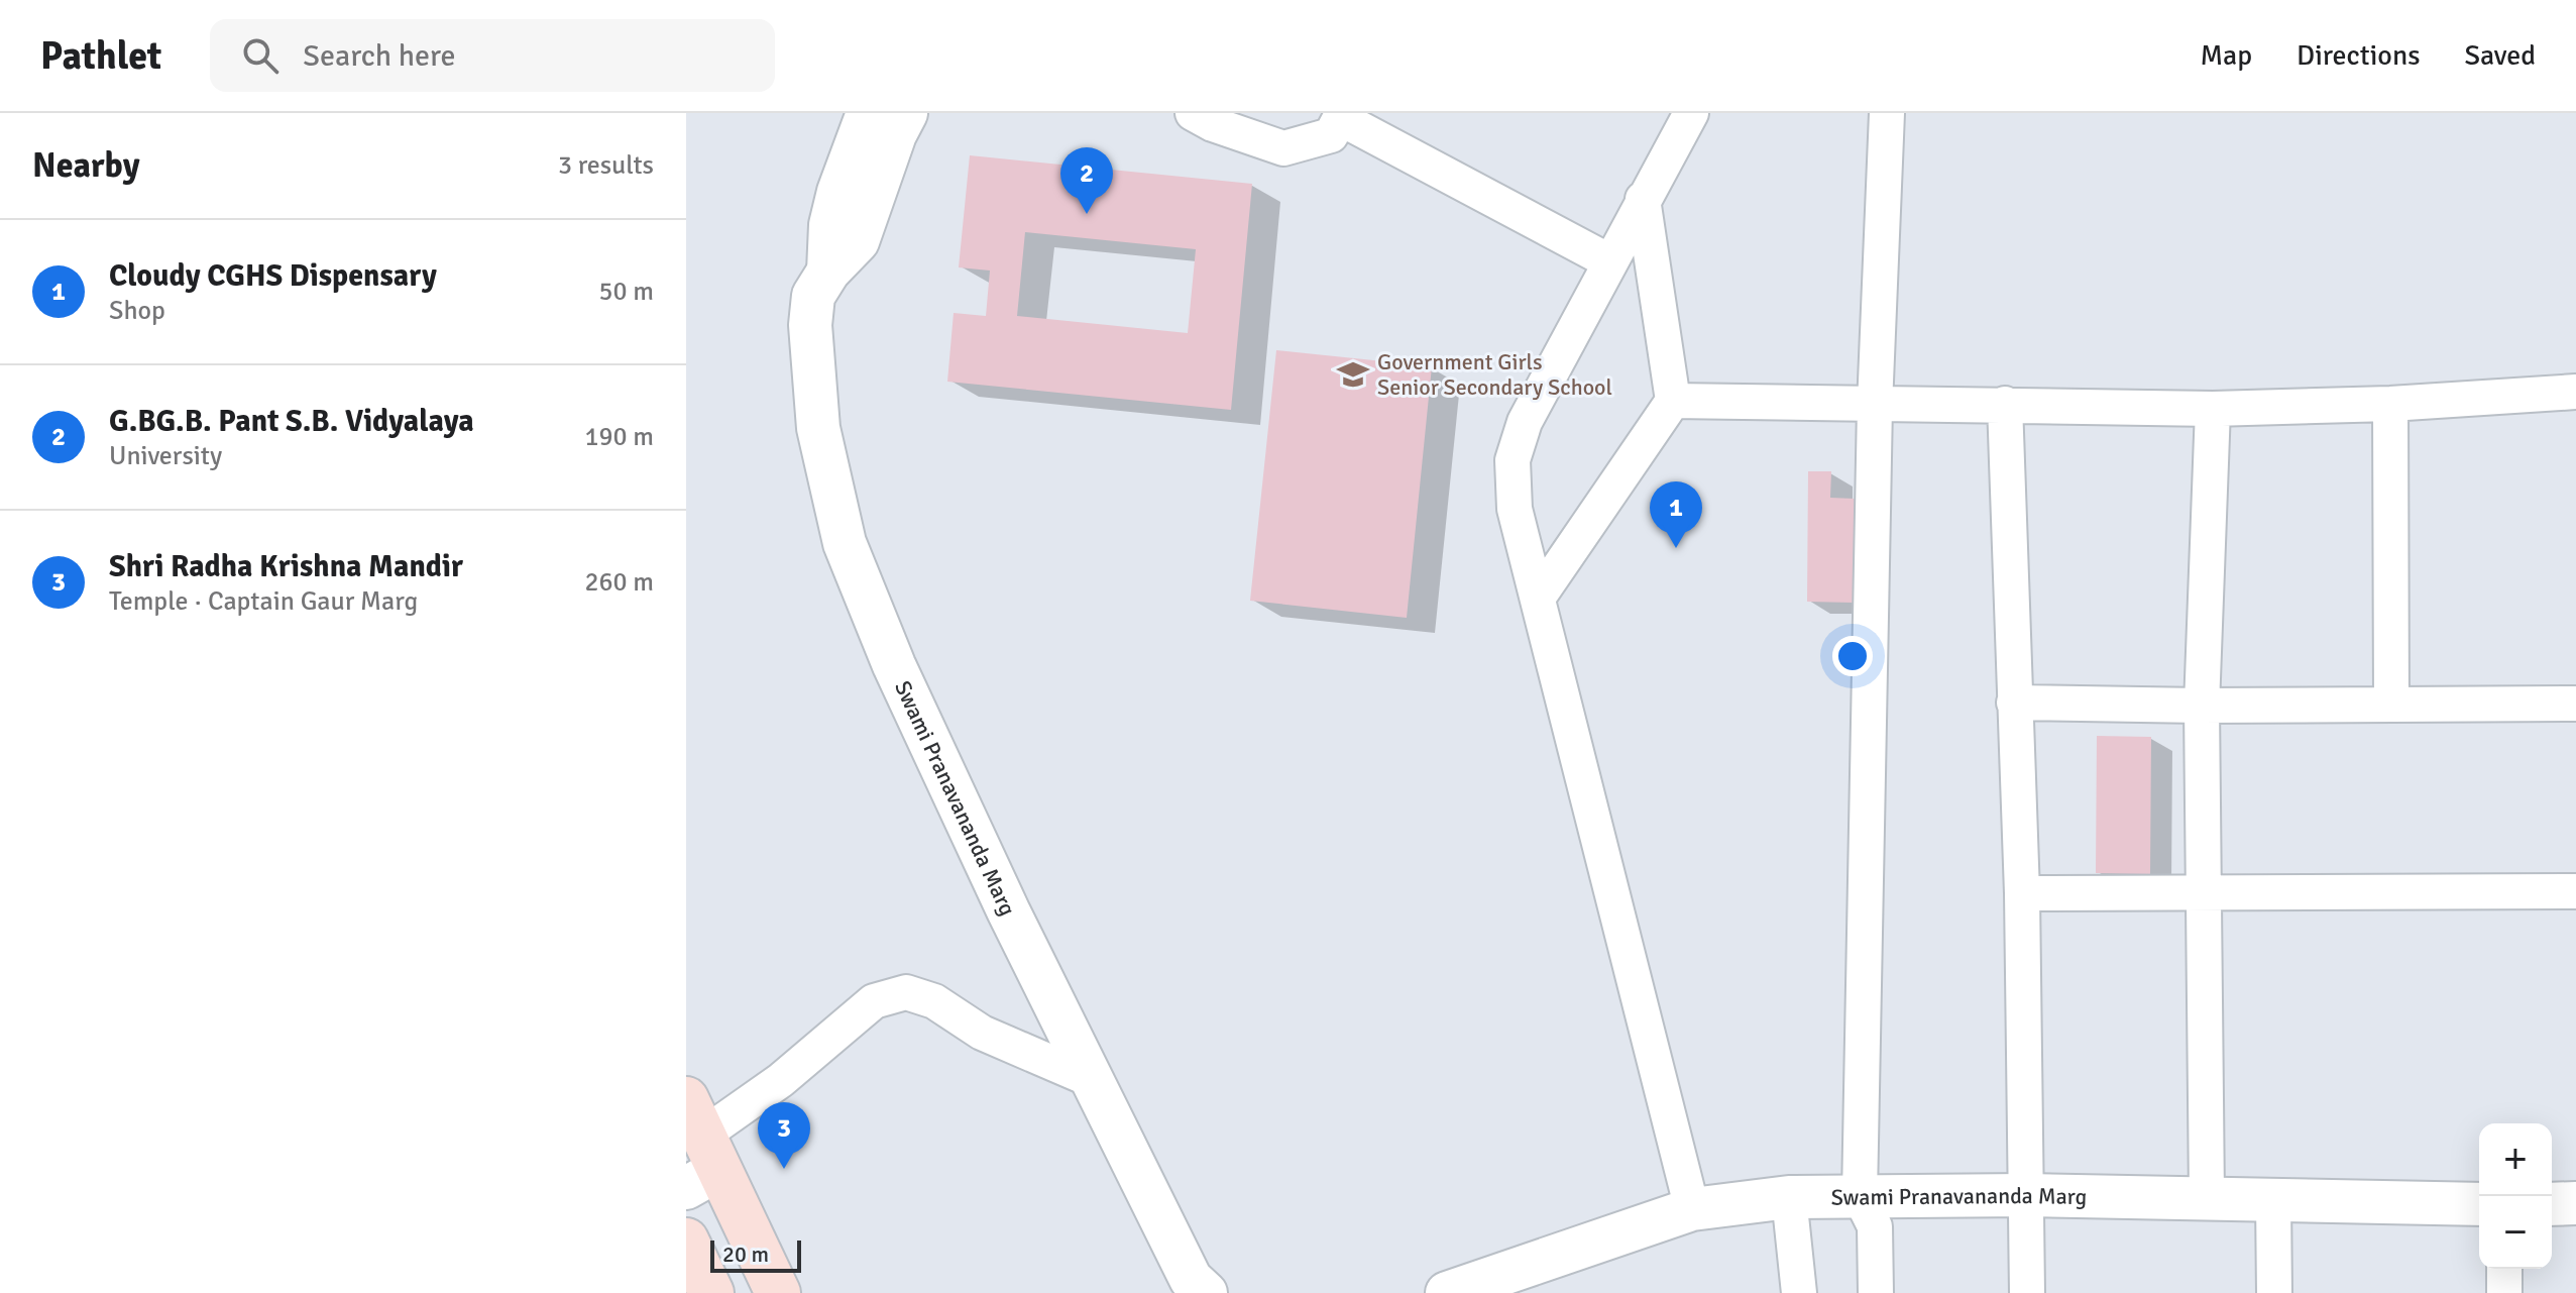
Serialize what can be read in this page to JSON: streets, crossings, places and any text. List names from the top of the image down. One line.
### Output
{"streets":{"street":["Swami Pranavananda Marg"]},"places":{"school or university":["Government Girls Senior Secondary School"]},"scale_bar":"20 m","page":{"header":"Pathlet","search":"Search here","nav":["Map","Directions","Saved"],"heading":["Nearby","3 results"],"pins":["2","1","3"],"list":[{"mark":"1","name":"Cloudy CGHS Dispensary","note":"Shop","value":"50 m"},{"mark":"2","name":"G.BG.B. Pant S.B. Vidyalaya","note":"University","value":"190 m"},{"mark":"3","name":"Shri Radha Krishna Mandir","note":"Temple · Captain Gaur Marg","value":"260 m"}],"map_buttons":["+","−"],"scale":"20 m"}}
